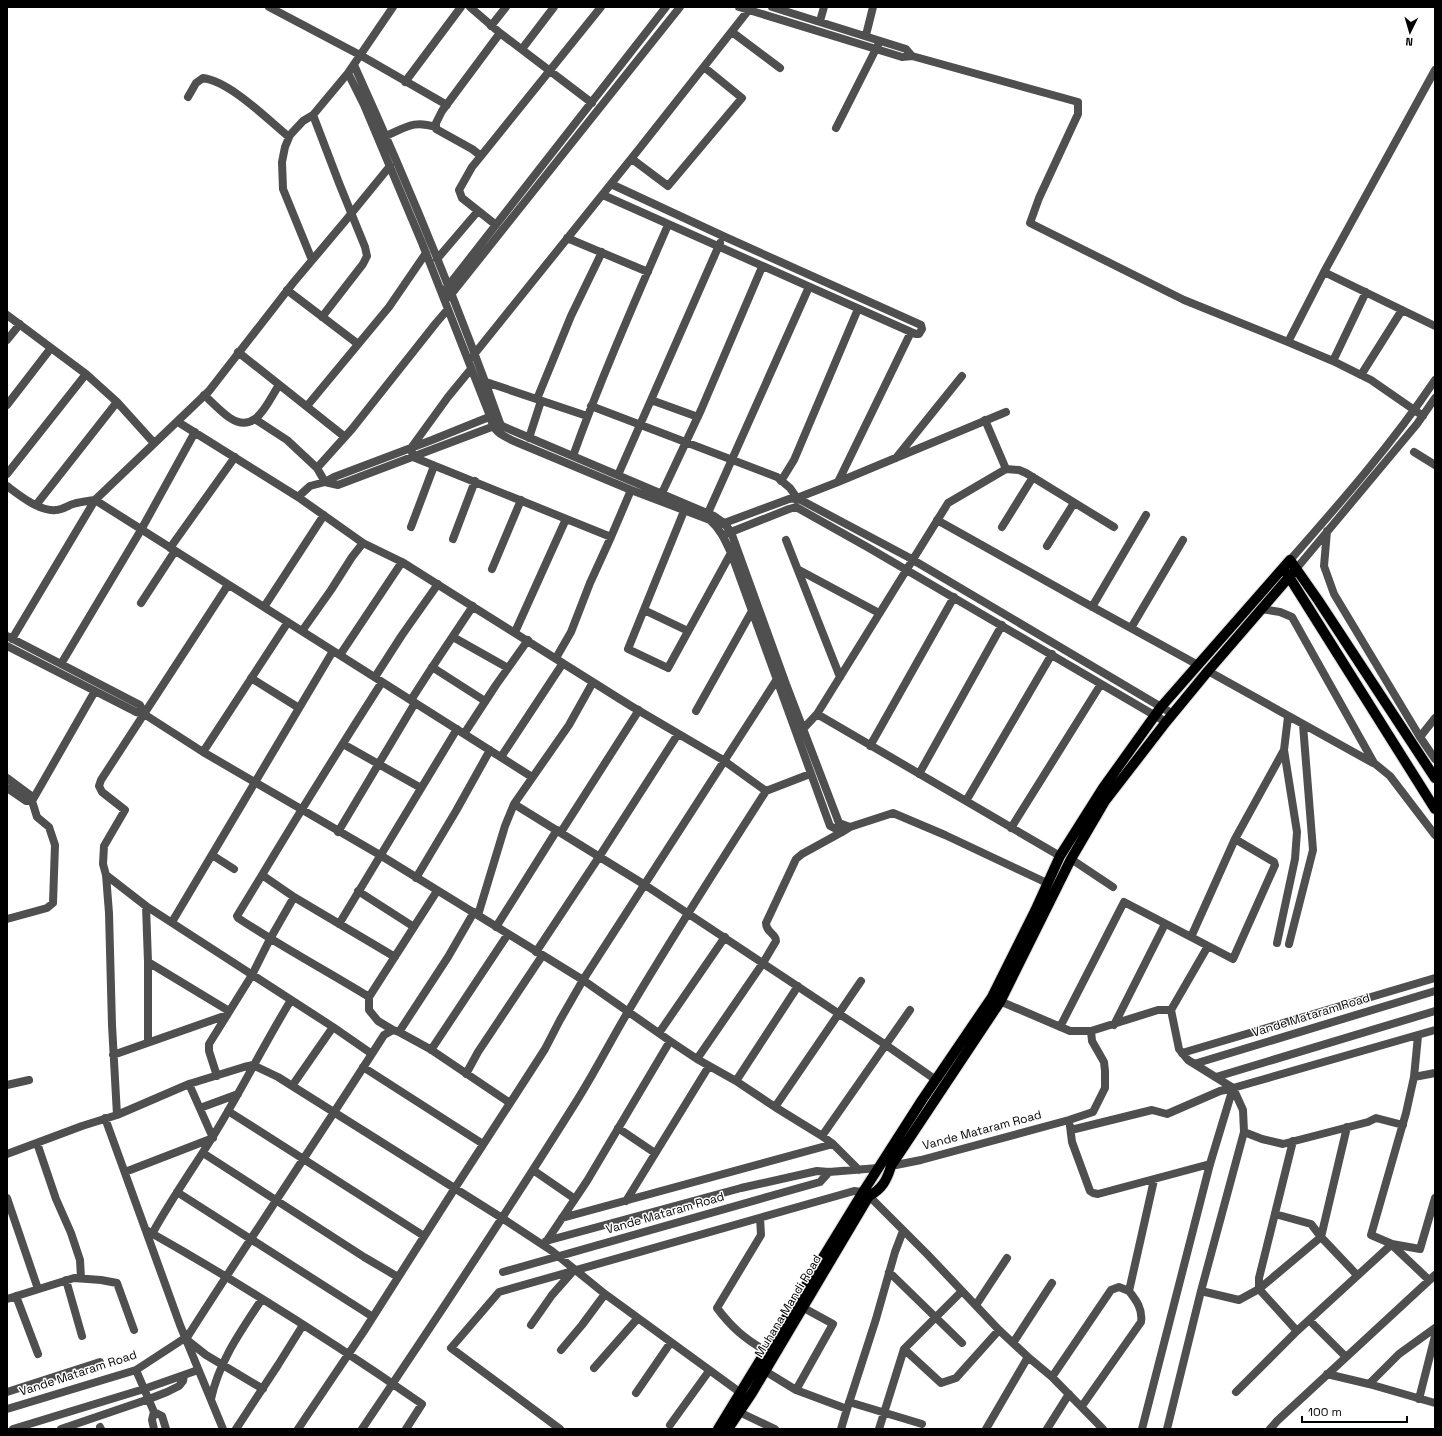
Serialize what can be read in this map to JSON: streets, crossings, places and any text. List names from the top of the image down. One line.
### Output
{"streets":{"main road":["Vande Mataram Road","Muhana Mandi Road"]},"scale_bar":"100 m","north":"bottom"}
